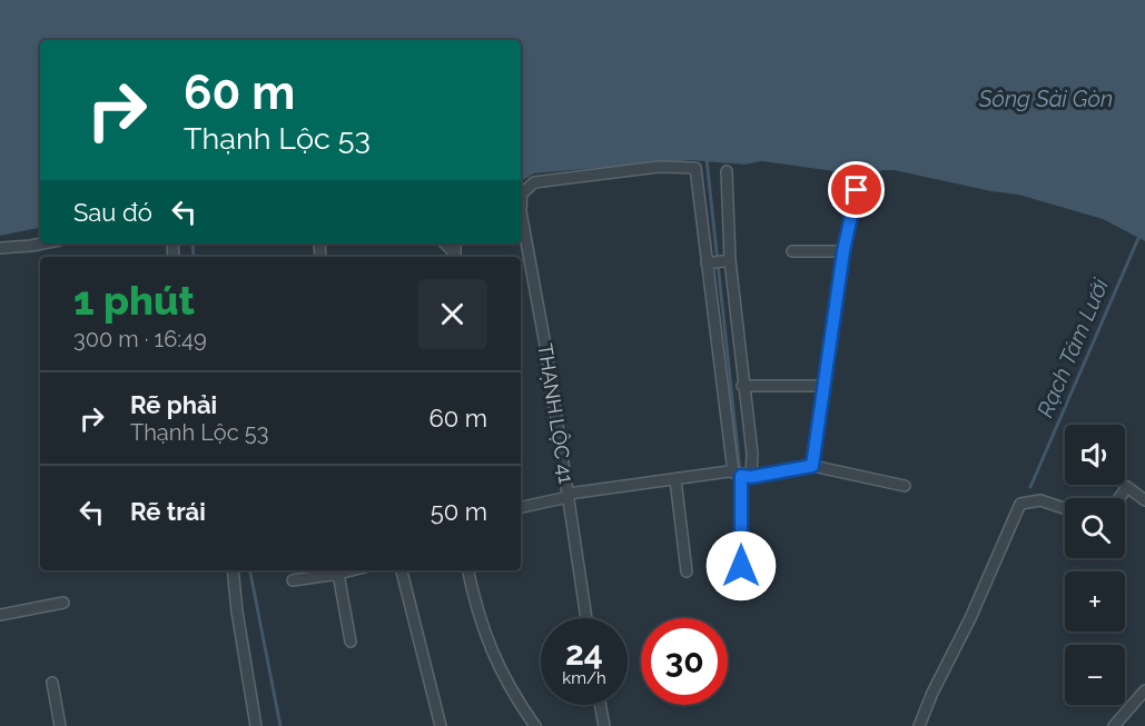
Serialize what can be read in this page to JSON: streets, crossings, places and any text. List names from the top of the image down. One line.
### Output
{"streets":{"street":["THẠNH LỘC 41"]},"water":["Sông Sài Gòn","Rạch Tám Lưới"],"page":{"turn":["60 m","Thạnh Lộc 53"],"then":"Sau đó","heading":["1 phút","300 m · 16:49"],"list":[{"name":"Rẽ phải","note":"Thạnh Lộc 53","value":"60 m"},{"name":"Rẽ trái","value":"50 m"}],"map_buttons":["+","−"],"speed":"24 km/h","limit":"30"}}
